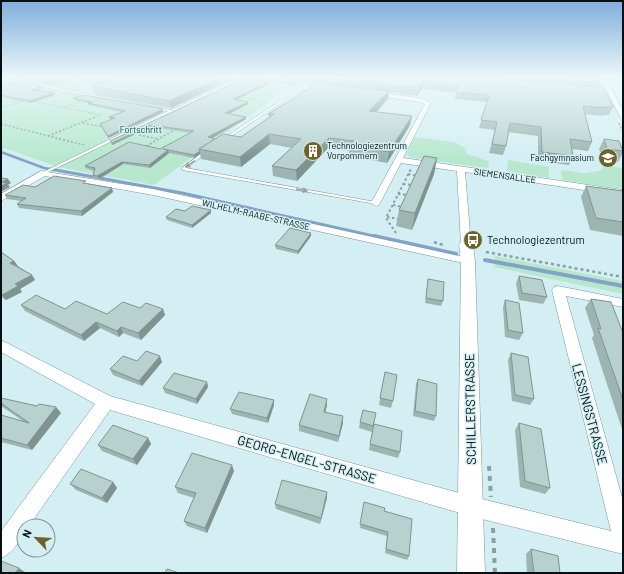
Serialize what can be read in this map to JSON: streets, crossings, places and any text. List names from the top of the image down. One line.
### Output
{"streets":{"street":["SIEMENSALLEE","WILHELM-RAABE-STRASSE","SCHILLERSTRASSE","LESSINGSTRASSE","GEORG-ENGEL-STRASSE"]},"crossings":[["SIEMENSALLEE","WILHELM-RAABE-STRASSE"],["SIEMENSALLEE","SCHILLERSTRASSE"],["WILHELM-RAABE-STRASSE","SCHILLERSTRASSE"],["SCHILLERSTRASSE","GEORG-ENGEL-STRASSE"]],"parks":["Fortschritt"],"places":{"building":["Technologiezentrum Vorpommern"],"school or university":["Fachgymnasium"],"bus stop":["Technologiezentrum"]},"north":"top left"}
